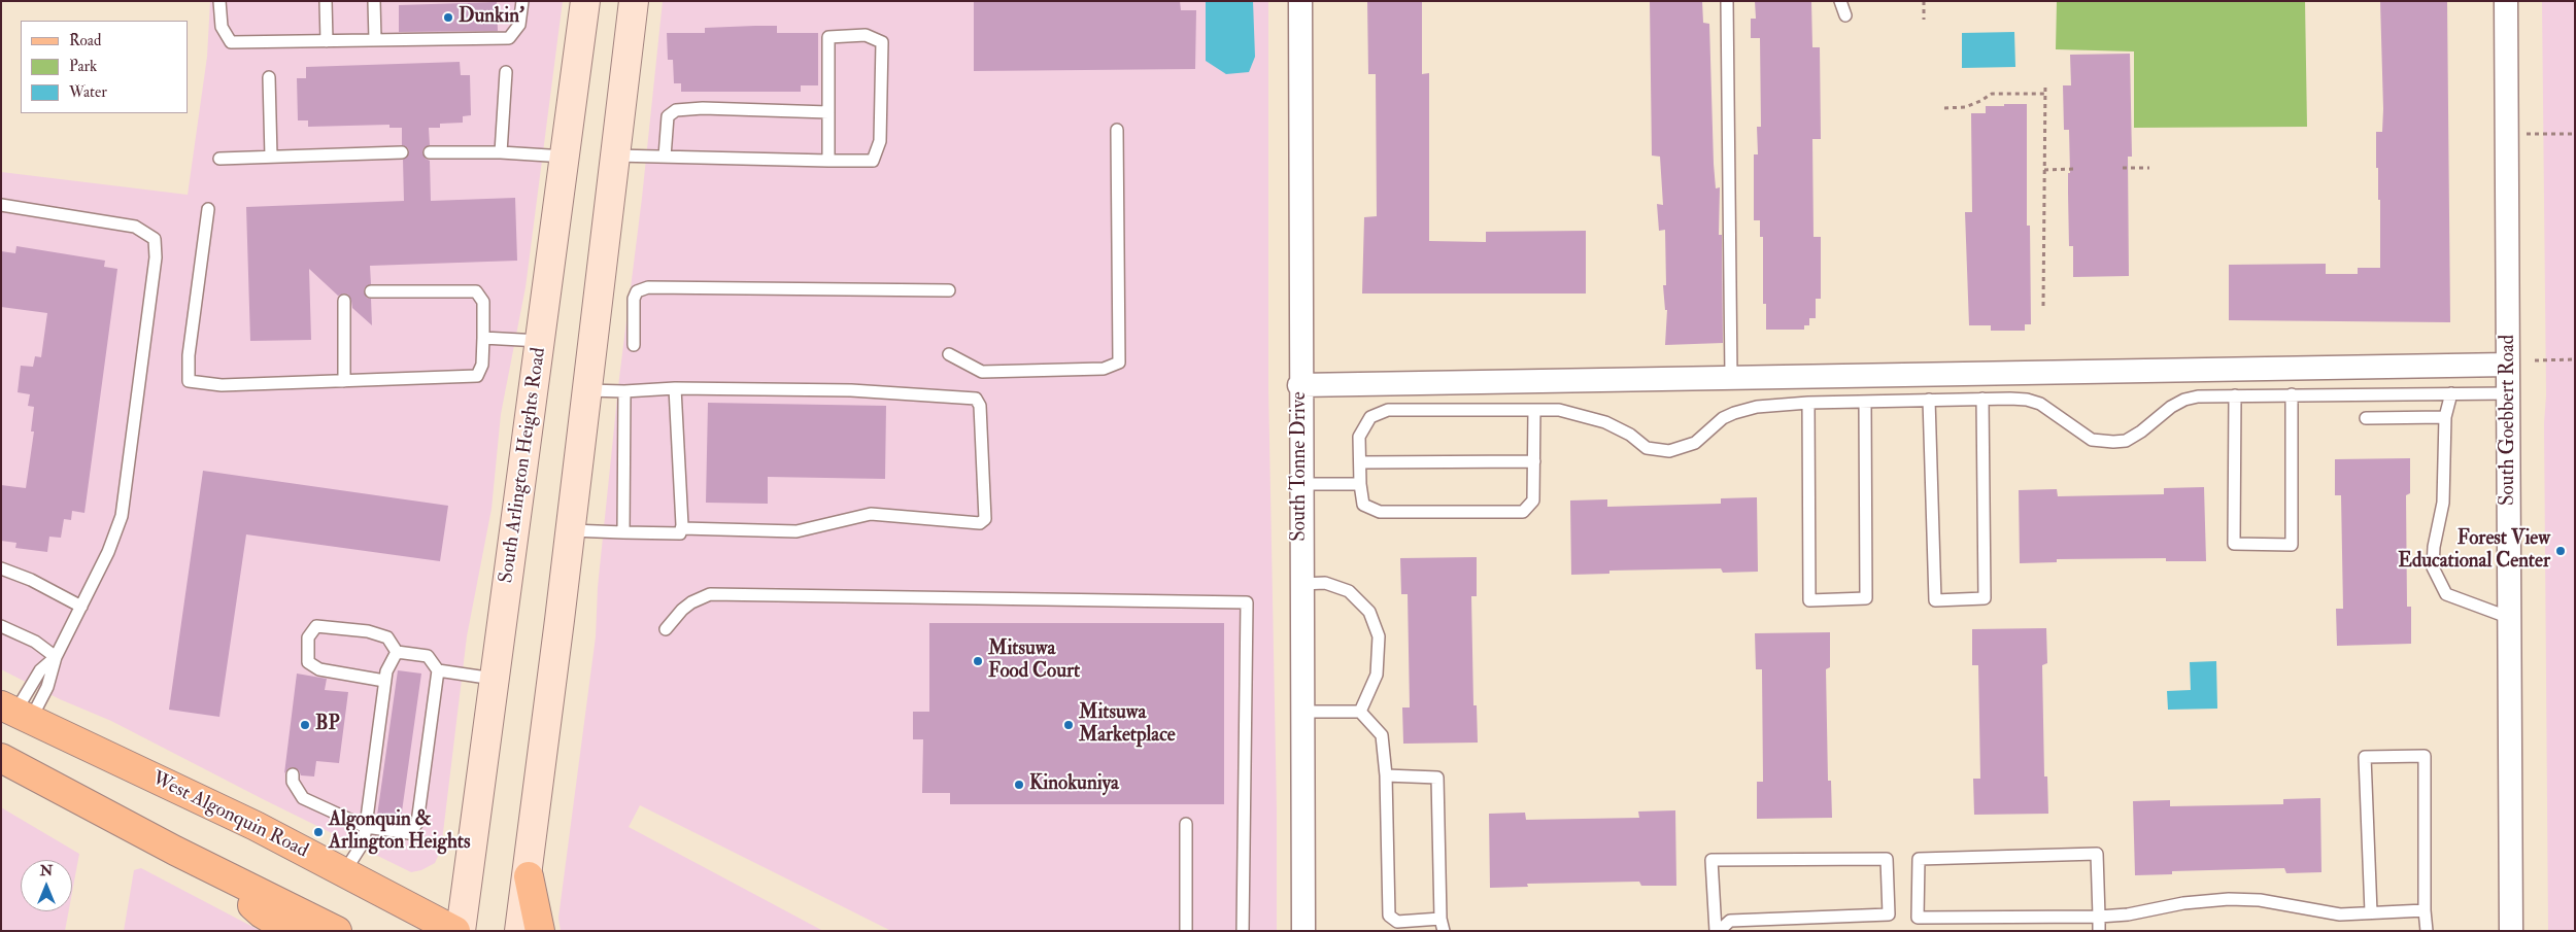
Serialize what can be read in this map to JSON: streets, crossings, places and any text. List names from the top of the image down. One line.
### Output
{"streets":{"main road":["South Arlington Heights Road","West Algonquin Road"],"street":["South Goebbert Road","South Tonne Drive"]},"places":["Dunkin'","Forest View Educational Center","Mitsuwa Food Court","BP","Mitsuwa Marketplace","Kinokuniya","Algonquin & Arlington Heights"],"legend":["Road","Park","Water"],"north":"top"}
